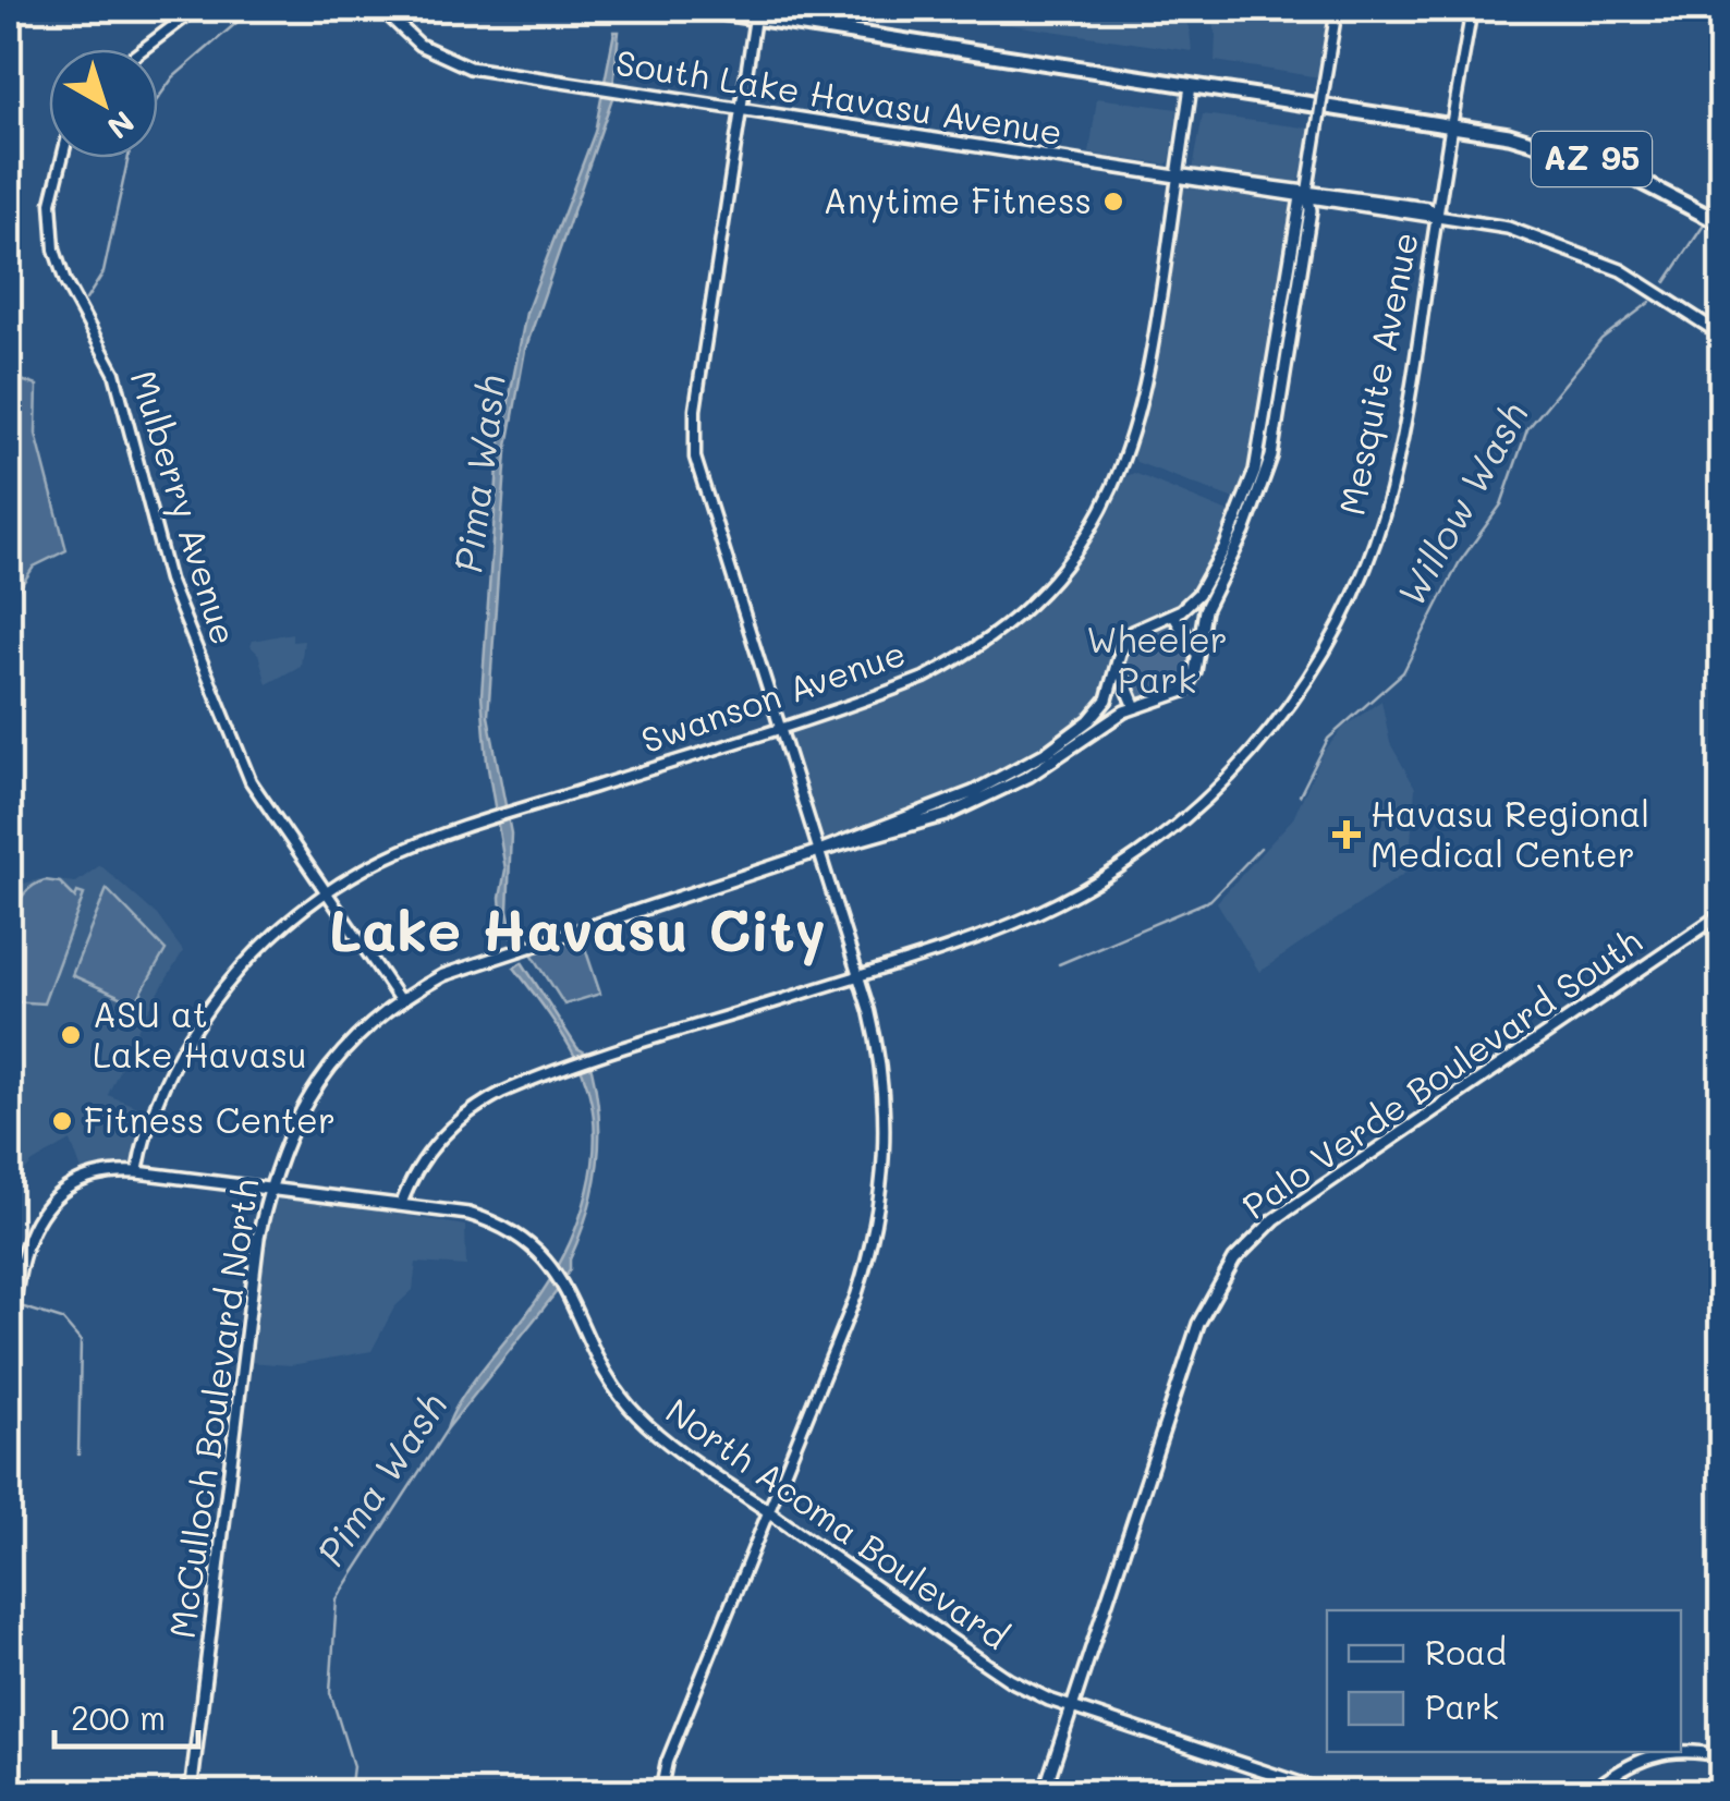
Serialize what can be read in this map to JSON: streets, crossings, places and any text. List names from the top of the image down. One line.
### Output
{"streets":{"highway":["AZ 95"],"main road":["South Lake Havasu Avenue","Mesquite Avenue","Swanson Avenue","Palo Verde Boulevard South","McCulloch Boulevard North","North Acoma Boulevard"],"street":["Mulberry Avenue"]},"crossings":[["South Lake Havasu Avenue","Mesquite Avenue"],["South Lake Havasu Avenue","Swanson Avenue"],["AZ 95","Mesquite Avenue"],["AZ 95","Swanson Avenue"],["Mesquite Avenue","North Acoma Boulevard"],["Mulberry Avenue","Swanson Avenue"],["Mulberry Avenue","McCulloch Boulevard North"],["Swanson Avenue","North Acoma Boulevard"],["Palo Verde Boulevard South","North Acoma Boulevard"],["McCulloch Boulevard North","North Acoma Boulevard"]],"districts":["Lake Havasu City"],"water":["Pima Wash","Willow Wash"],"parks":["Wheeler Park"],"places":{"other":["Anytime Fitness","ASU at Lake Havasu","Fitness Center"],"health":["Havasu Regional Medical Center"]},"legend":["Road","Park"],"scale_bar":"200 m","north":"bottom right"}
